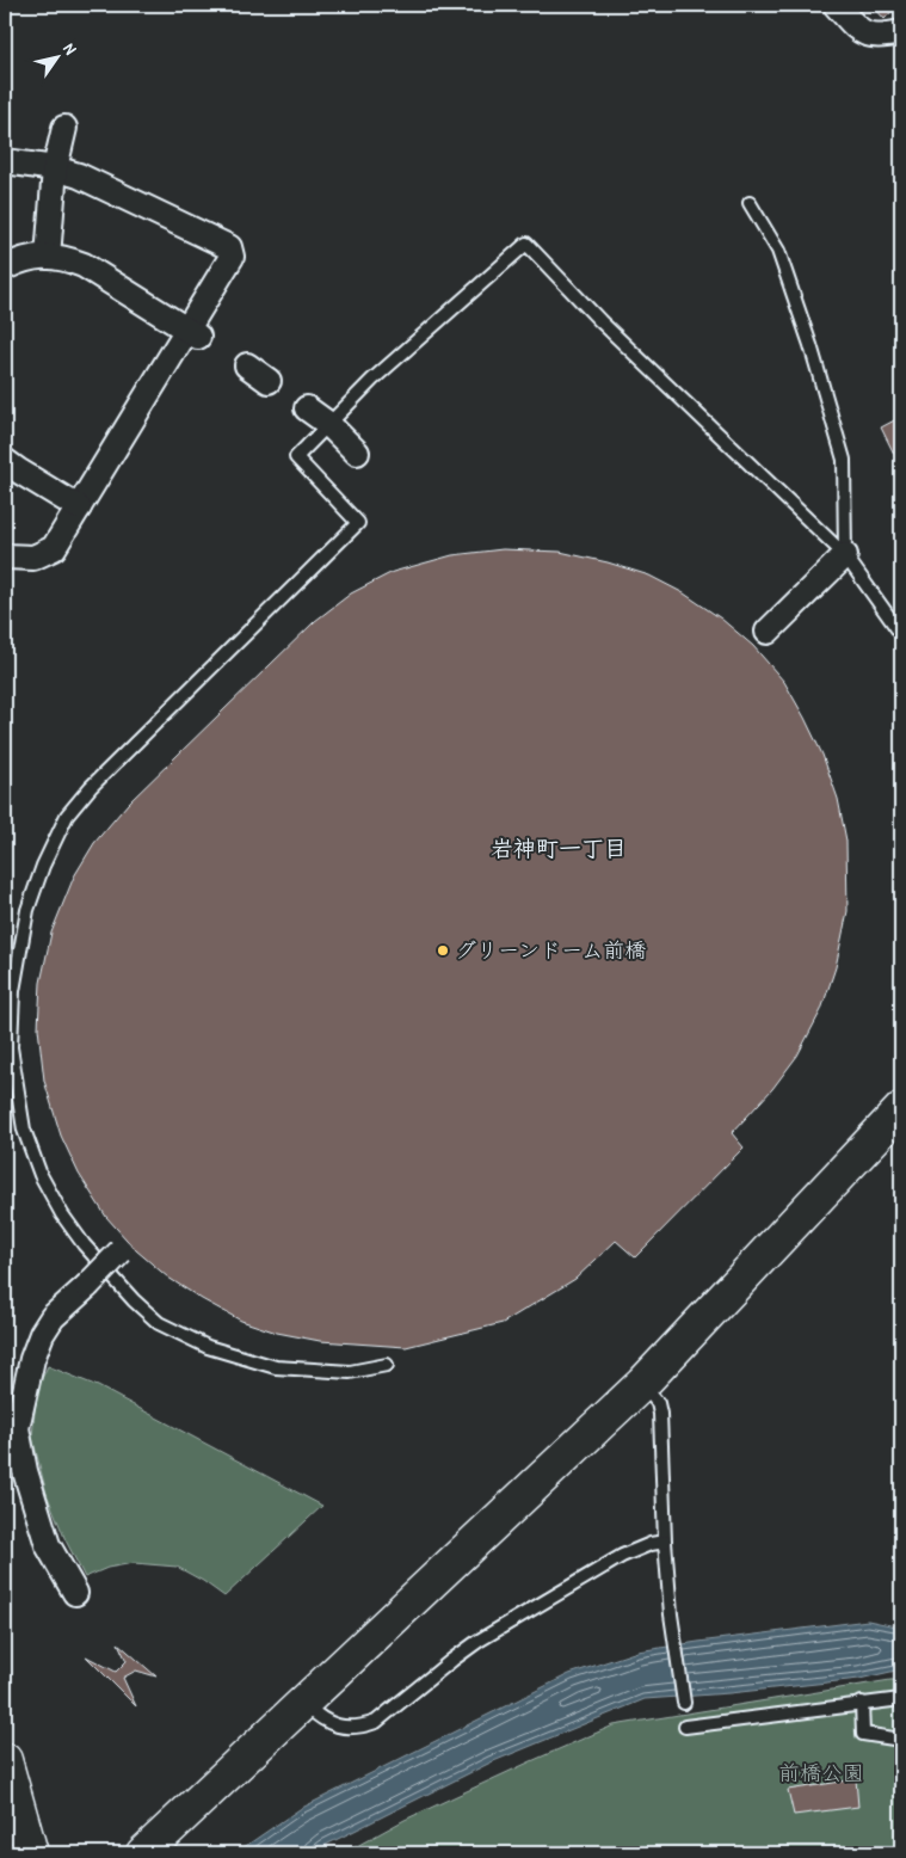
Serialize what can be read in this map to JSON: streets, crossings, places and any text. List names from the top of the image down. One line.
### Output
{"districts":["岩神町一丁目"],"parks":["前橋公園"],"places":["グリーンドーム前橋"],"north":"top right"}
